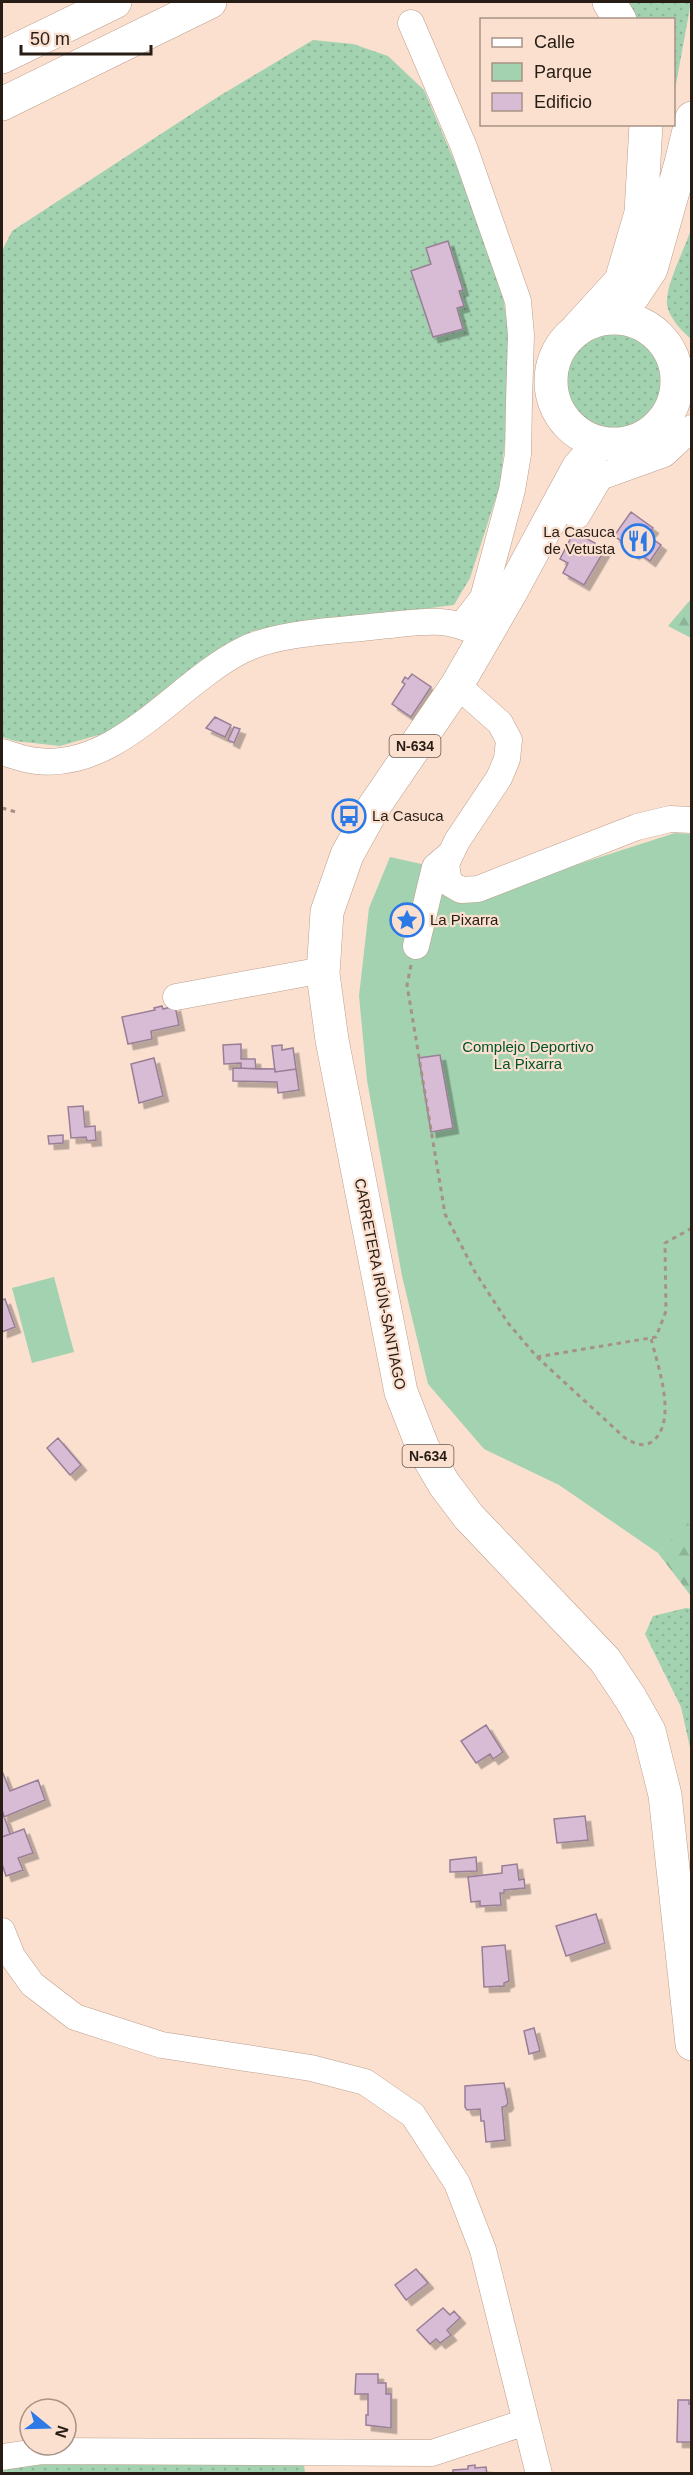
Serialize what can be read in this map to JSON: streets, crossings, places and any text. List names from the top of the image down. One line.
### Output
{"streets":{"highway":["N-634","CARRETERA IRÚN-SANTIAGO"]},"crossings":[["N-634","CARRETERA IRÚN-SANTIAGO"]],"parks":["Complejo Deportivo La Pixarra"],"places":{"restaurant":["La Casuca de Vetusta"],"bus stop":["La Casuca"],"place":["La Pixarra"]},"legend":["Calle","Parque","Edificio"],"scale_bar":"50 m","north":"right"}
